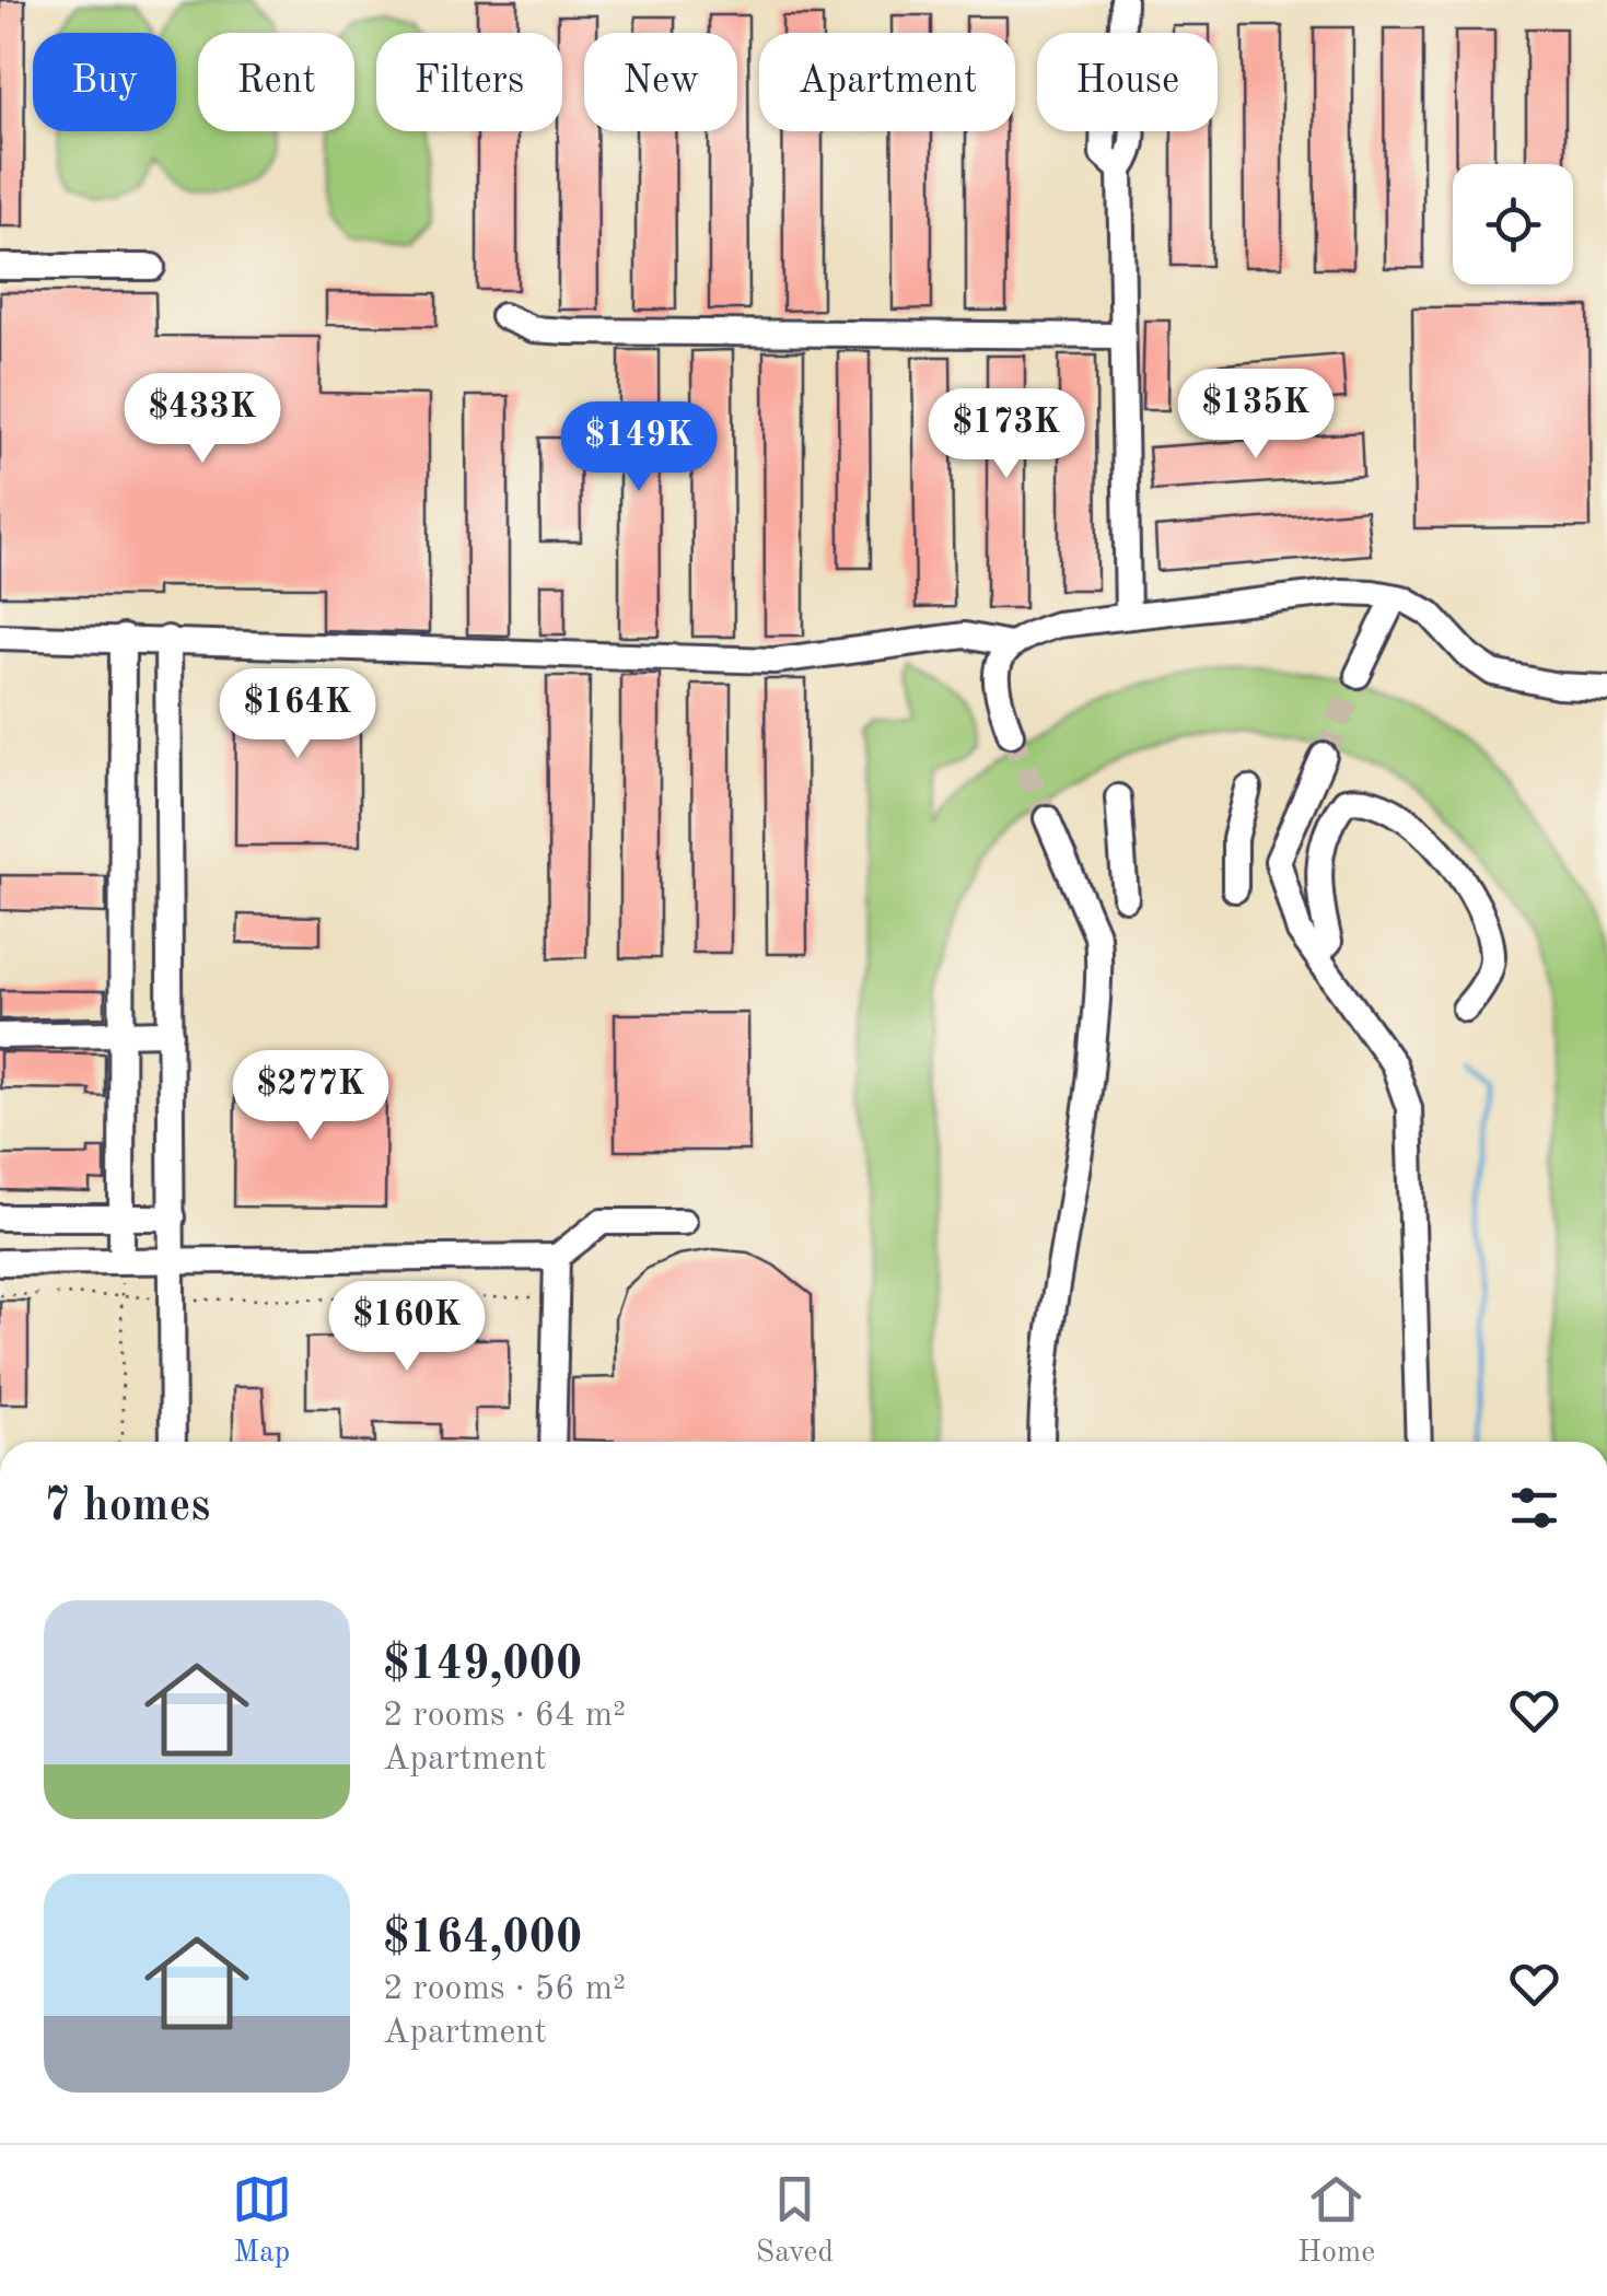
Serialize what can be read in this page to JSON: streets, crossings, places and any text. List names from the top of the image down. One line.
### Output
{"page":{"chip":["Buy","Rent","Filters","New","Apartment","House"],"price":["$135K","$433K","$173K","$149K","$164K","$277K","$160K"],"heading":"7 homes","list":[{"name":"$149,000","note":"2 rooms · 64 m² · Apartment"},{"name":"$164,000","note":"2 rooms · 56 m² · Apartment"}],"tabs":["Map","Saved","Home"]}}
